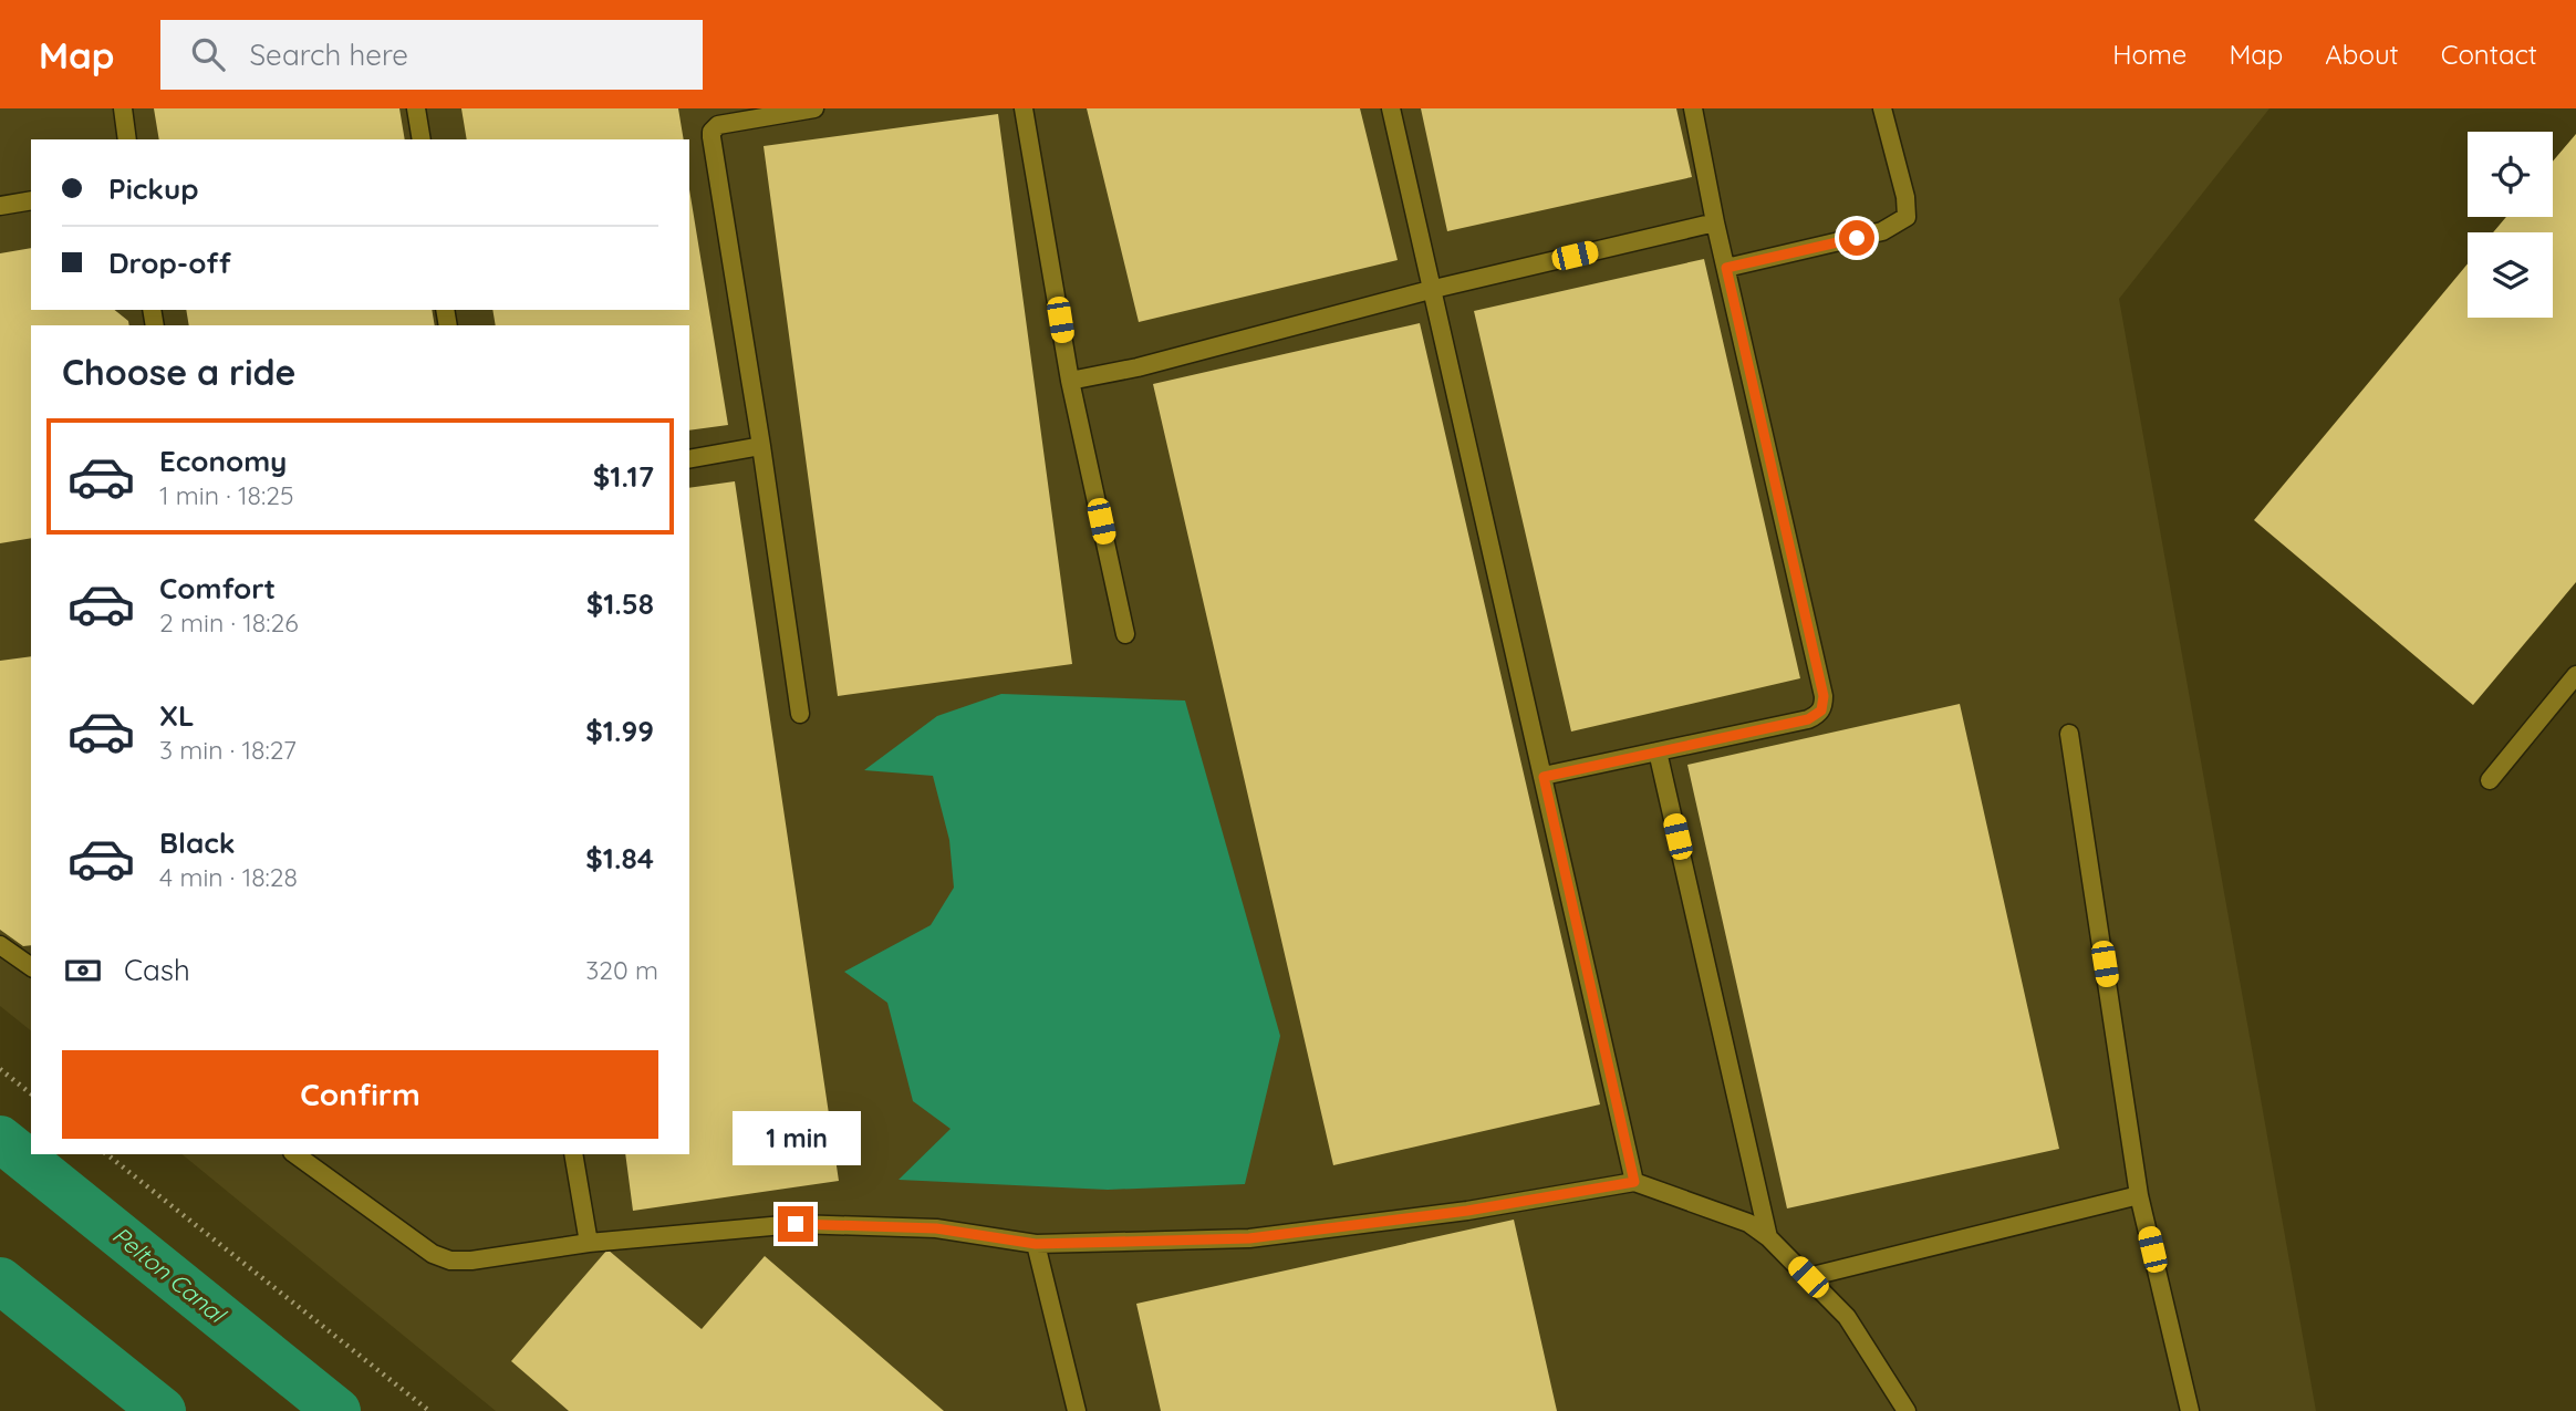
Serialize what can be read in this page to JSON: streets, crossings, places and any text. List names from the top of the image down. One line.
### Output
{"water":["Pelton Canal"],"page":{"header":"Map","search":"Search here","nav":["Home","Map","About","Contact"],"banner":["Pickup","Drop-off"],"heading":"Choose a ride","list":[{"name":"Economy","note":"1 min · 18:25","value":"$1.17"},{"name":"Comfort","note":"2 min · 18:26","value":"$1.58"},{"name":"XL","note":"3 min · 18:27","value":"$1.99"},{"name":"Black","note":"4 min · 18:28","value":"$1.84"}],"pay":["Cash","320 m"],"buttons":"Confirm","bubble":"1 min"}}
